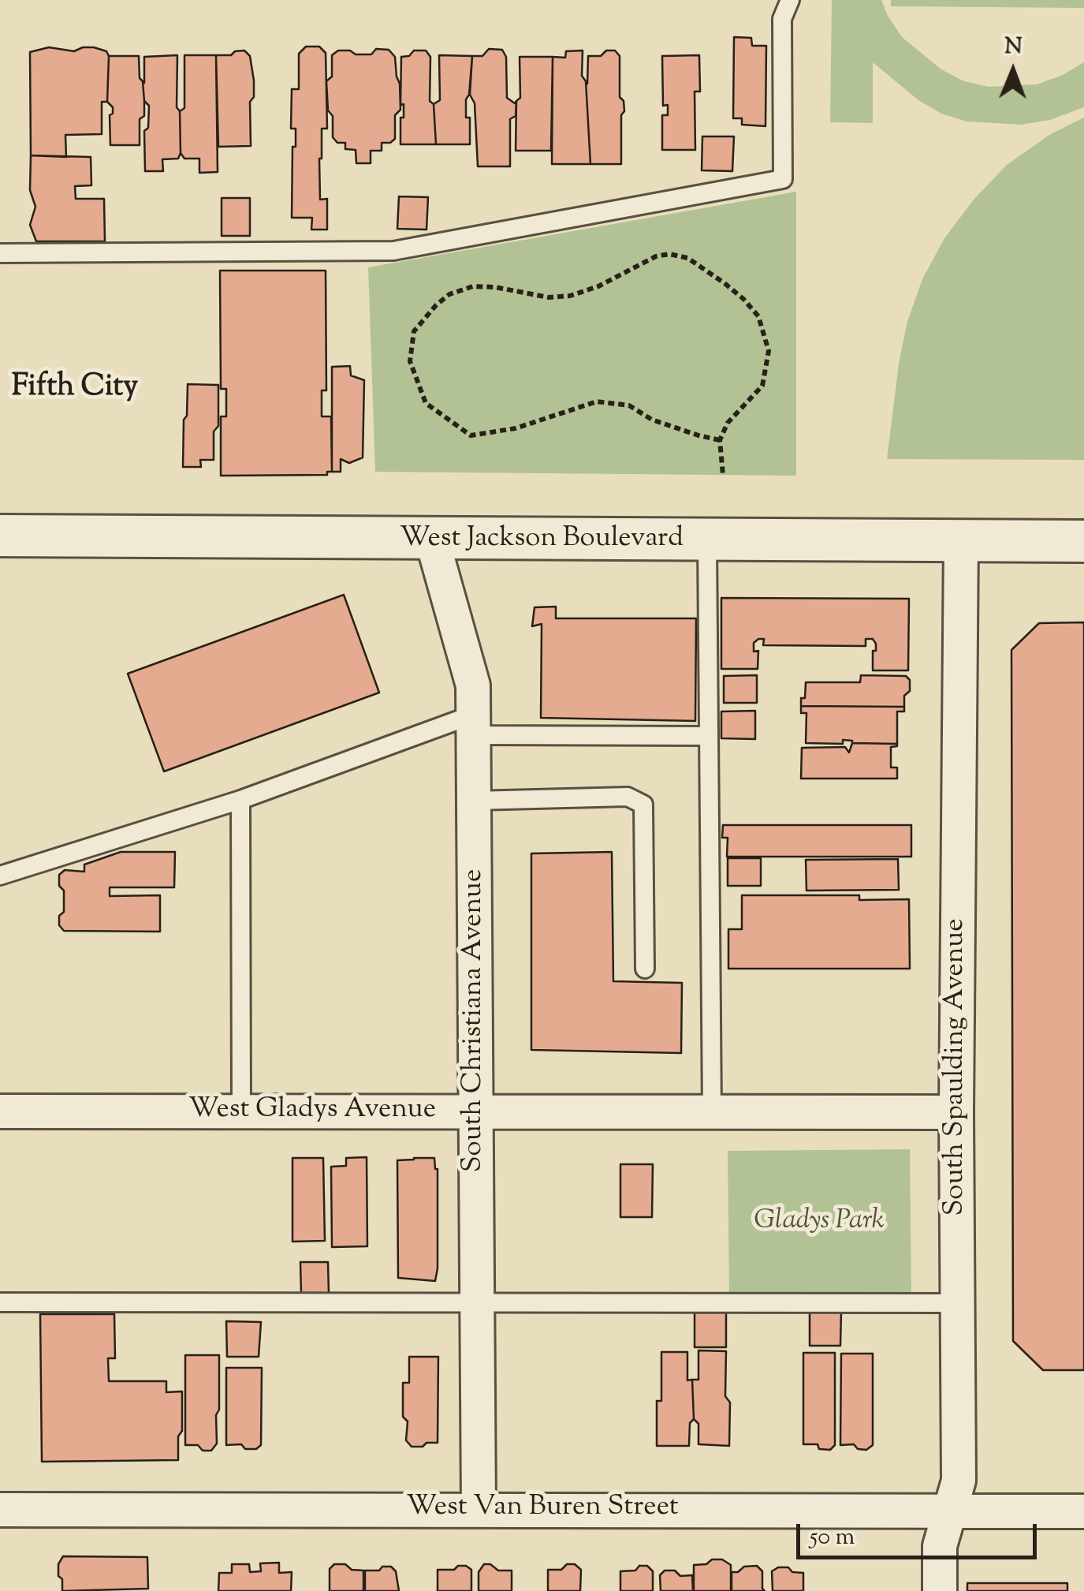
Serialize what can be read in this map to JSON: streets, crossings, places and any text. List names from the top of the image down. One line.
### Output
{"streets":{"street":["West Jackson Boulevard","South Christiana Avenue","South Spaulding Avenue","West Gladys Avenue","West Van Buren Street"]},"crossings":[["West Jackson Boulevard","South Christiana Avenue"],["West Jackson Boulevard","South Spaulding Avenue"],["South Christiana Avenue","West Gladys Avenue"],["South Christiana Avenue","West Van Buren Street"],["South Spaulding Avenue","West Gladys Avenue"],["South Spaulding Avenue","West Van Buren Street"]],"districts":["Fifth City"],"parks":["Gladys Park"],"scale_bar":"50 m","north":"top"}
